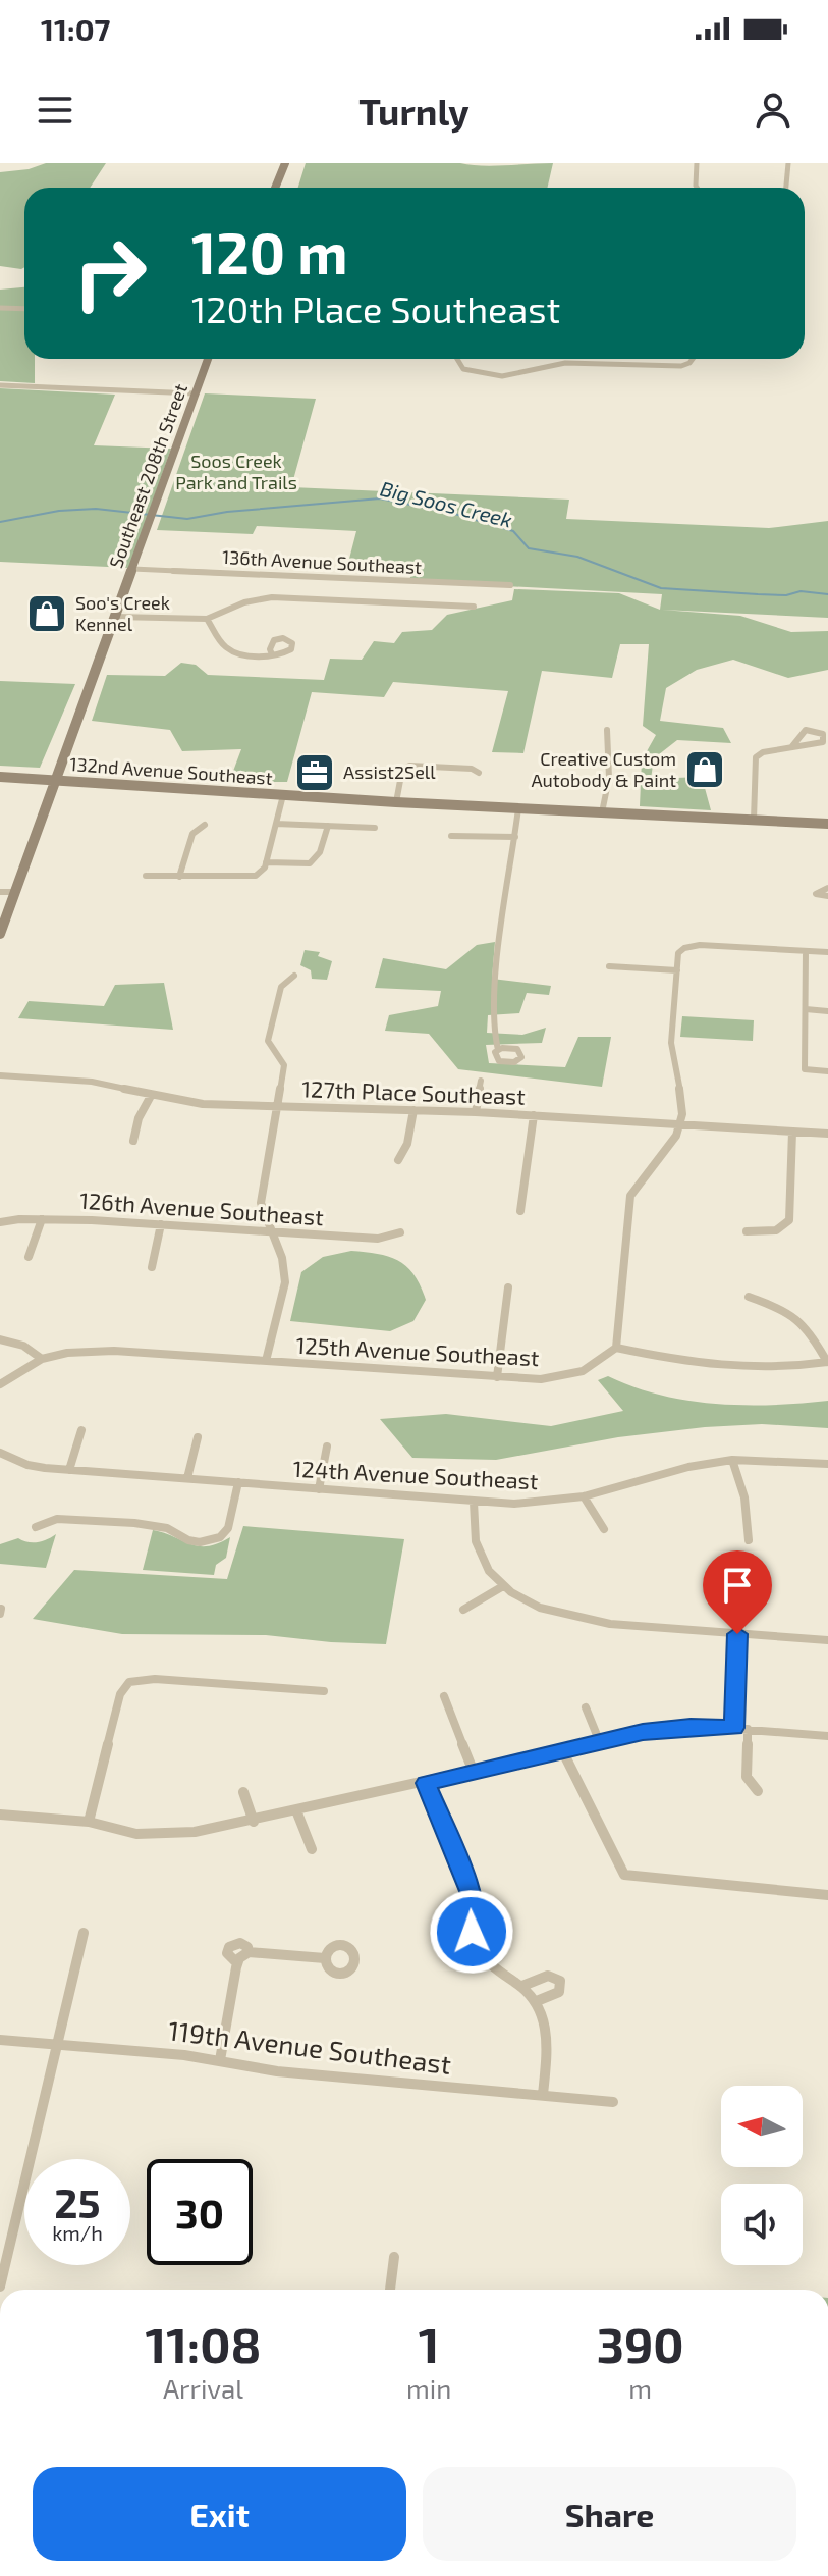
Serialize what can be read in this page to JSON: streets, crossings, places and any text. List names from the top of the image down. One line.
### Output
{"streets":{"street":["Southeast 208th Street","136th Avenue Southeast","132nd Avenue Southeast","127th Place Southeast","126th Avenue Southeast","125th Avenue Southeast","124th Avenue Southeast","119th Avenue Southeast"]},"crossings":[["Southeast 208th Street","136th Avenue Southeast"],["Southeast 208th Street","132nd Avenue Southeast"]],"water":["Big Soos Creek"],"parks":["Soos Creek Park and Trails"],"places":{"shop":["Soo's Creek Kennel","Creative Custom Autobody & Paint"],"office":["Assist2Sell"]},"north":"left","page":{"status":"11:07","header":"Turnly","turn":["120 m","120th Place Southeast"],"speed":"25 km/h","limit":"30","eta":["11:08","Arrival","1","min","390","m"],"buttons":["Exit","Share"]}}
